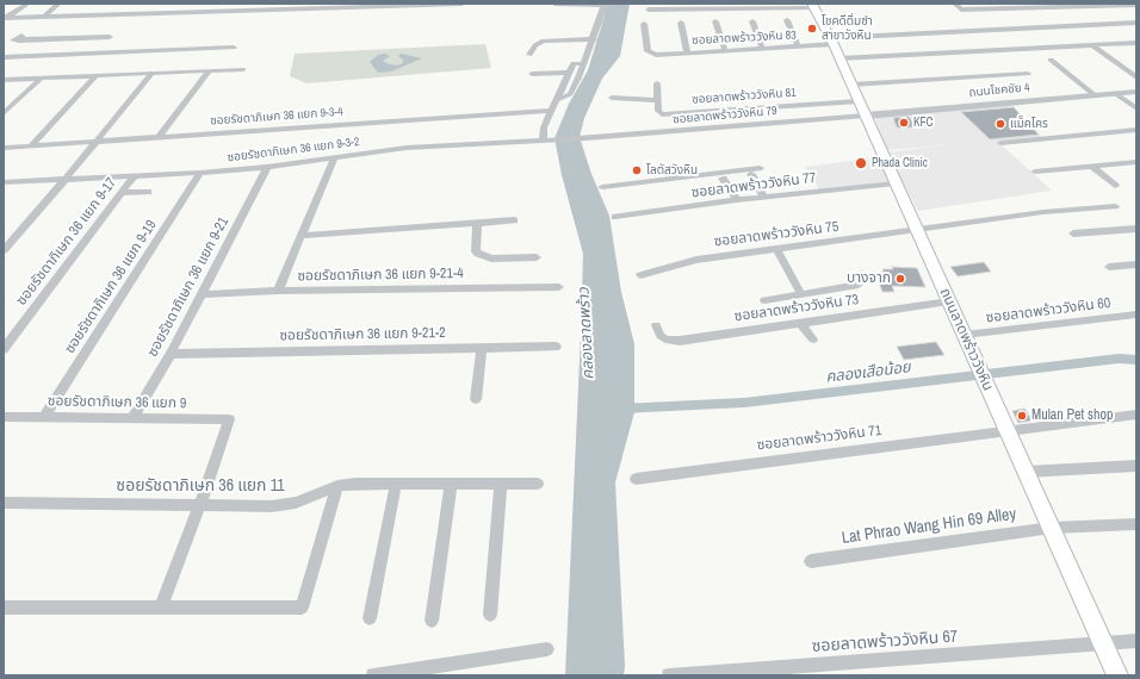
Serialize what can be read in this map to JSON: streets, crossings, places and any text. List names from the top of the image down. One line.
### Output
{"streets":{"main road":["ถนนลาดพร้าววังหิน"],"street":["ซอยลาดพร้าววังหิน 83","ถนนโชคชัย 4","ซอยลาดพร้าววังหิน 81","ซอยลาดพร้าววังหิน 79","ซอยรัชดาภิเษก 36 แยก 9-3-4","ซอยรัชดาภิเษก 36 แยก 9-3-2","ซอยลาดพร้าววังหิน 77","ซอยลาดพร้าววังหิน 75","ซอยรัชดาภิเษก 36 แยก 9-17","ซอยรัชดาภิเษก 36 แยก 9-21-4","ซอยรัชดาภิเษก 36 แยก 9-19","ซอยรัชดาภิเษก 36 แยก 9-21","ซอยลาดพร้าววังหิน 73","ซอยลาดพร้าววังหิน 60","ซอยรัชดาภิเษก 36 แยก 9-21-2","ซอยรัชดาภิเษก 36 แยก 9","ซอยลาดพร้าววังหิน 71","ซอยรัชดาภิเษก 36 แยก 11","Lat Phrao Wang Hin 69 Alley","ซอยลาดพร้าววังหิน 67"]},"crossings":[["ซอยลาดพร้าววังหิน 83","ถนนลาดพร้าววังหิน"],["ถนนโชคชัย 4","ซอยลาดพร้าววังหิน 79"],["ถนนโชคชัย 4","ถนนลาดพร้าววังหิน"],["ซอยลาดพร้าววังหิน 81","ถนนลาดพร้าววังหิน"],["ซอยลาดพร้าววังหิน 79","ซอยรัชดาภิเษก 36 แยก 9-3-2"],["ซอยลาดพร้าววังหิน 79","ถนนลาดพร้าววังหิน"],["ซอยรัชดาภิเษก 36 แยก 9-3-2","ซอยรัชดาภิเษก 36 แยก 9-17"],["ซอยรัชดาภิเษก 36 แยก 9-3-2","ซอยรัชดาภิเษก 36 แยก 9-19"],["ซอยรัชดาภิเษก 36 แยก 9-3-2","ซอยรัชดาภิเษก 36 แยก 9-21"],["ซอยลาดพร้าววังหิน 77","ถนนลาดพร้าววังหิน"],["ซอยลาดพร้าววังหิน 75","ถนนลาดพร้าววังหิน"],["ซอยรัชดาภิเษก 36 แยก 9-21-4","ซอยรัชดาภิเษก 36 แยก 9-21"],["ซอยรัชดาภิเษก 36 แยก 9-19","ซอยรัชดาภิเษก 36 แยก 9"],["ซอยรัชดาภิเษก 36 แยก 9-21","ซอยรัชดาภิเษก 36 แยก 9-21-2"],["ซอยรัชดาภิเษก 36 แยก 9-21","ซอยรัชดาภิเษก 36 แยก 9"],["ซอยลาดพร้าววังหิน 73","ถนนลาดพร้าววังหิน"],["ซอยลาดพร้าววังหิน 60","ถนนลาดพร้าววังหิน"],["ถนนลาดพร้าววังหิน","ซอยลาดพร้าววังหิน 71"],["ถนนลาดพร้าววังหิน","Lat Phrao Wang Hin 69 Alley"],["ถนนลาดพร้าววังหิน","ซอยลาดพร้าววังหิน 67"],["ซอยรัชดาภิเษก 36 แยก 9","ซอยรัชดาภิเษก 36 แยก 11"]],"water":["คลองลาดพร้าว","คลองเสือน้อย"],"places":["โชคดีติ่มซำ สาขาวังหิน","KFC","แม็คโคร","Phada Clinic","โลตัสวังหิน","บางจาก","Mulan Pet shop"]}
